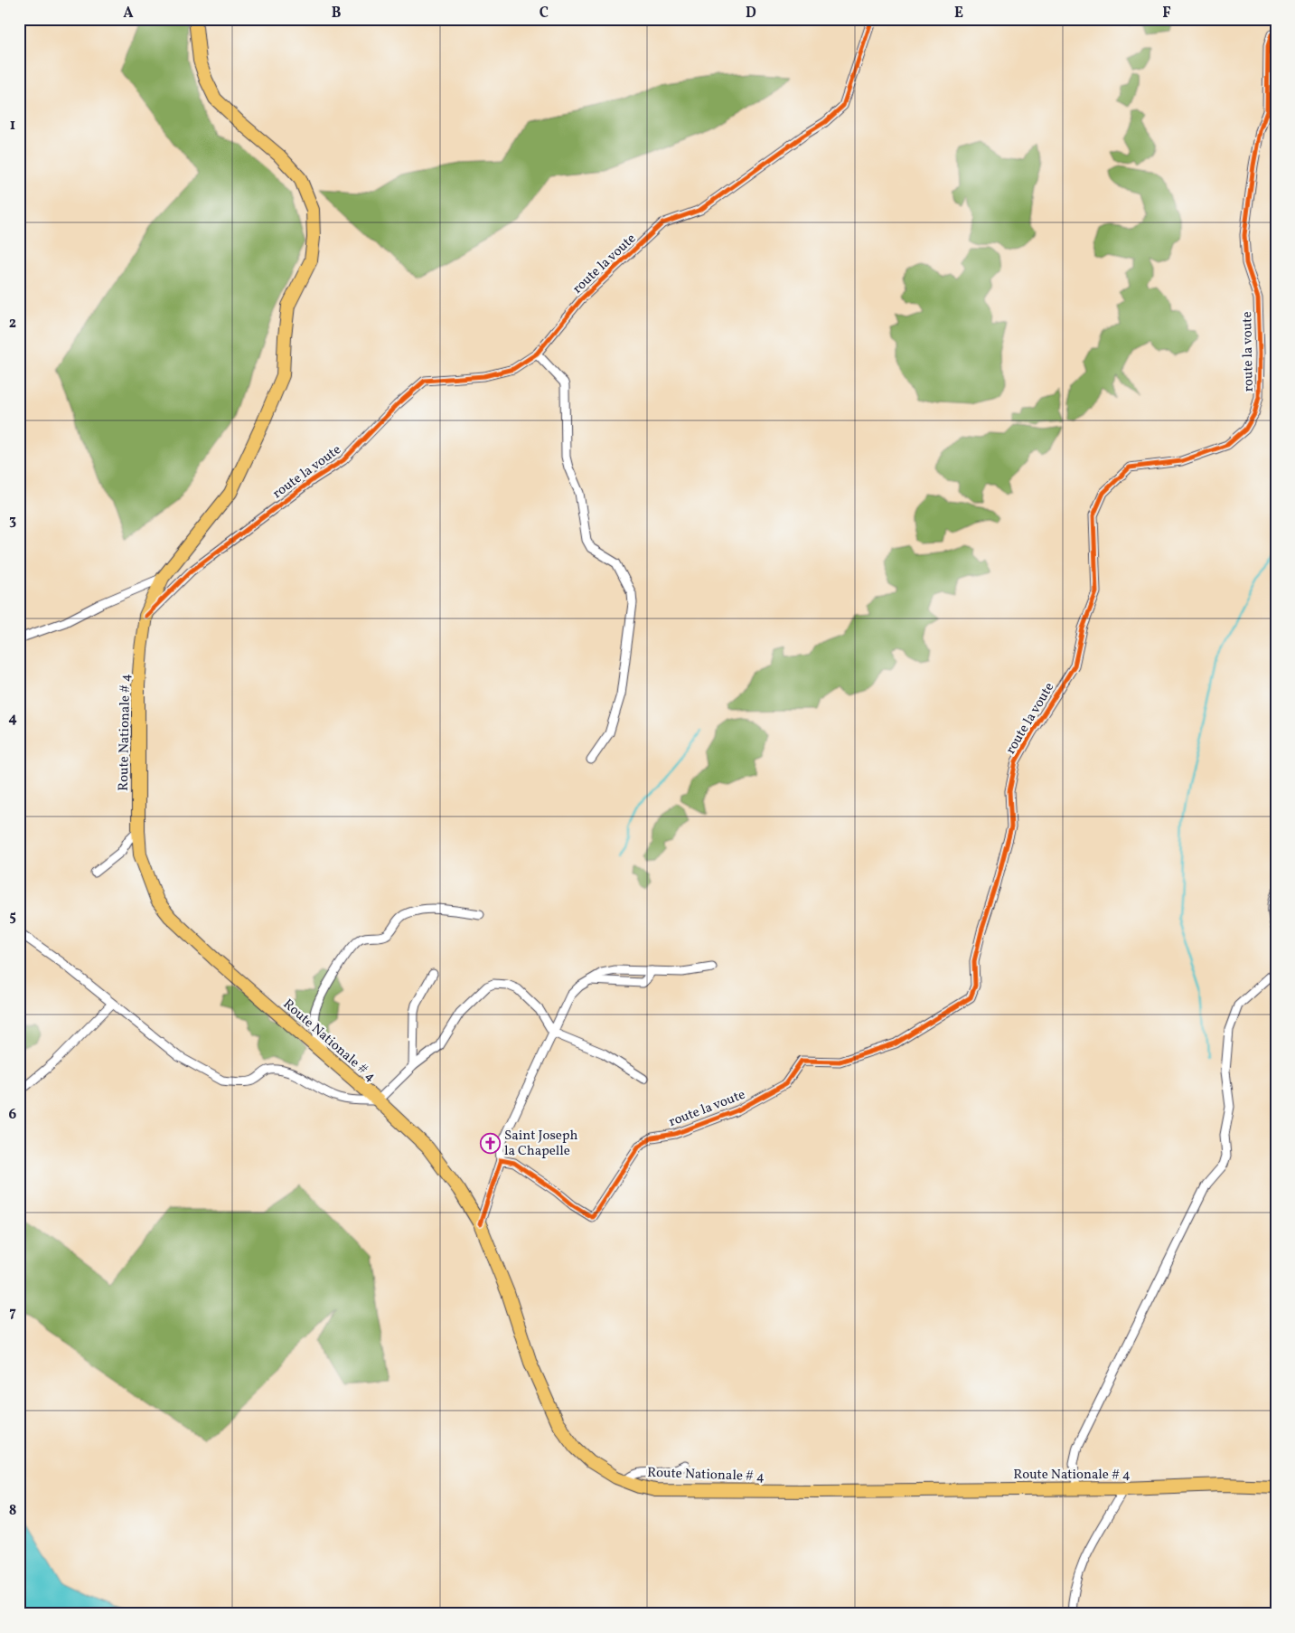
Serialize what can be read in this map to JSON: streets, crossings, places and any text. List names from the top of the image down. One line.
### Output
{"streets":{"main road":["Route Nationale # 4"],"street":["route la voute"]},"crossings":[["route la voute","Route Nationale # 4"]],"places":{"church":["Saint Joseph la Chapelle"]},"grid":{"columns":["A","B","C","D","E","F"],"rows":["1","2","3","4","5","6","7","8"]}}
